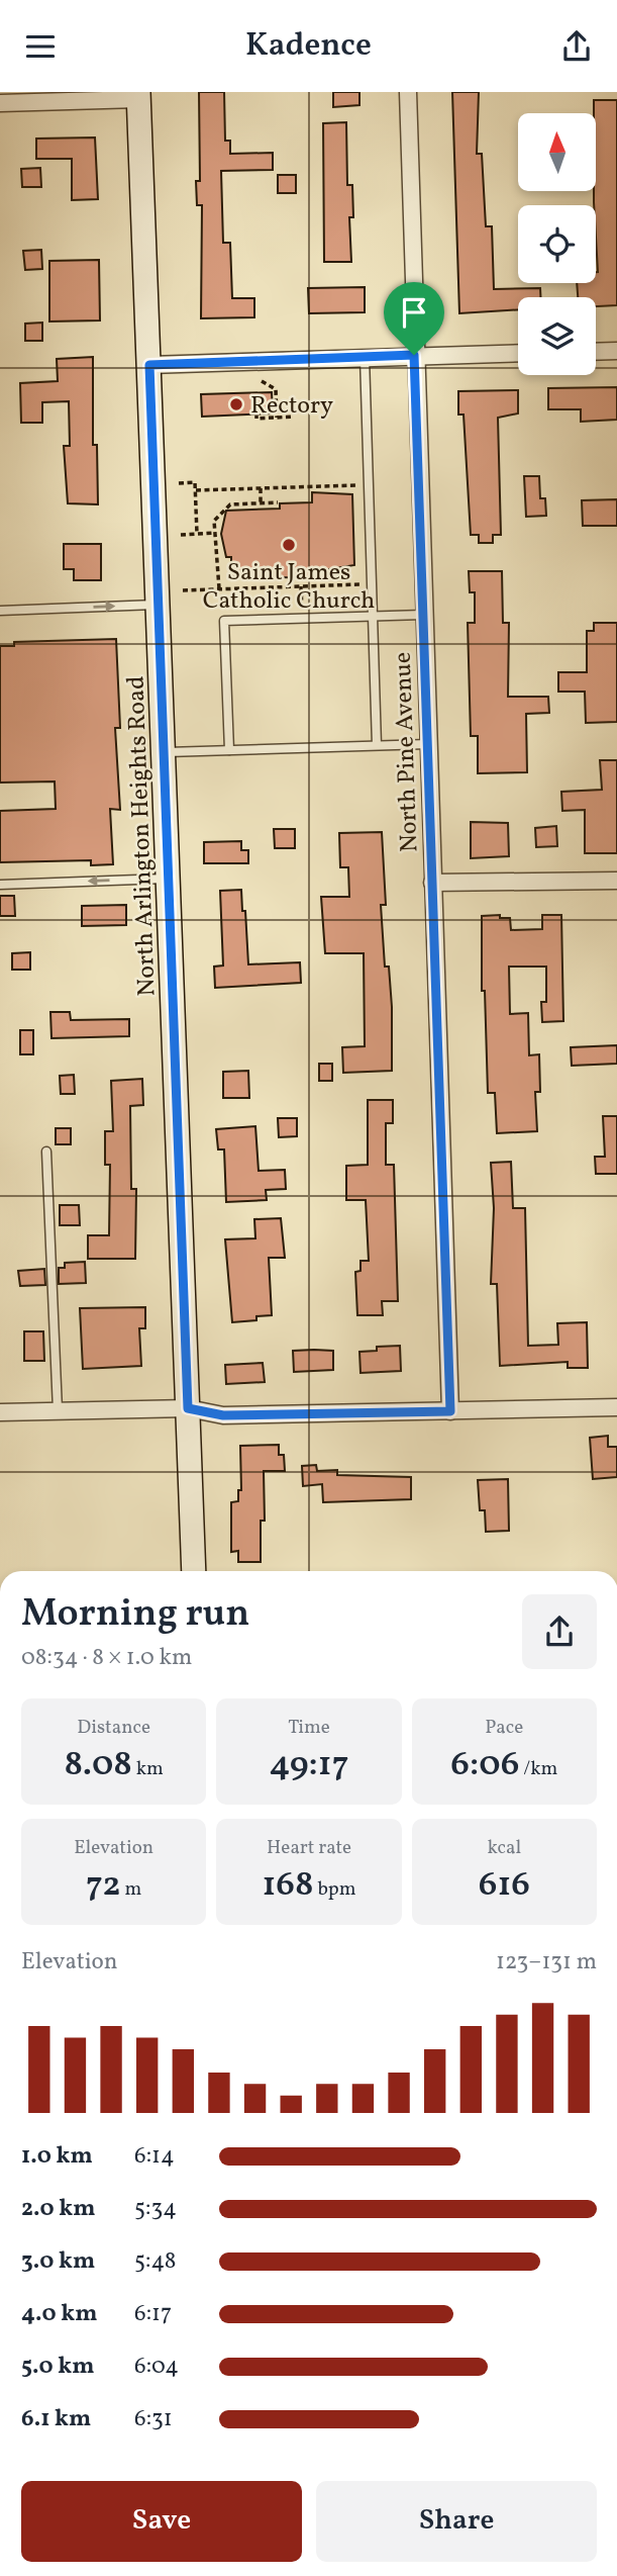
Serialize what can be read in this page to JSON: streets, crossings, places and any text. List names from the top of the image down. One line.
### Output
{"streets":{"main road":["North Arlington Heights Road"],"street":["North Pine Avenue"]},"places":["Rectory","Saint James Catholic Church"],"north":"top","page":{"header":"Kadence","heading":["Morning run","08:34 · 8 × 1.0 km"],"stats":[["Distance","8.08 km"],["Time","49:17"],["Pace","6:06 /km"],["Elevation","72 m"],["Heart rate","168 bpm"],["kcal","616"]],"chart":["Elevation","123–131 m"],"list":[{"name":"1.0 km","note":"6:14"},{"name":"2.0 km","note":"5:34"},{"name":"3.0 km","note":"5:48"},{"name":"4.0 km","note":"6:17"},{"name":"5.0 km","note":"6:04"},{"name":"6.1 km","note":"6:31"}],"buttons":["Save","Share"]}}
